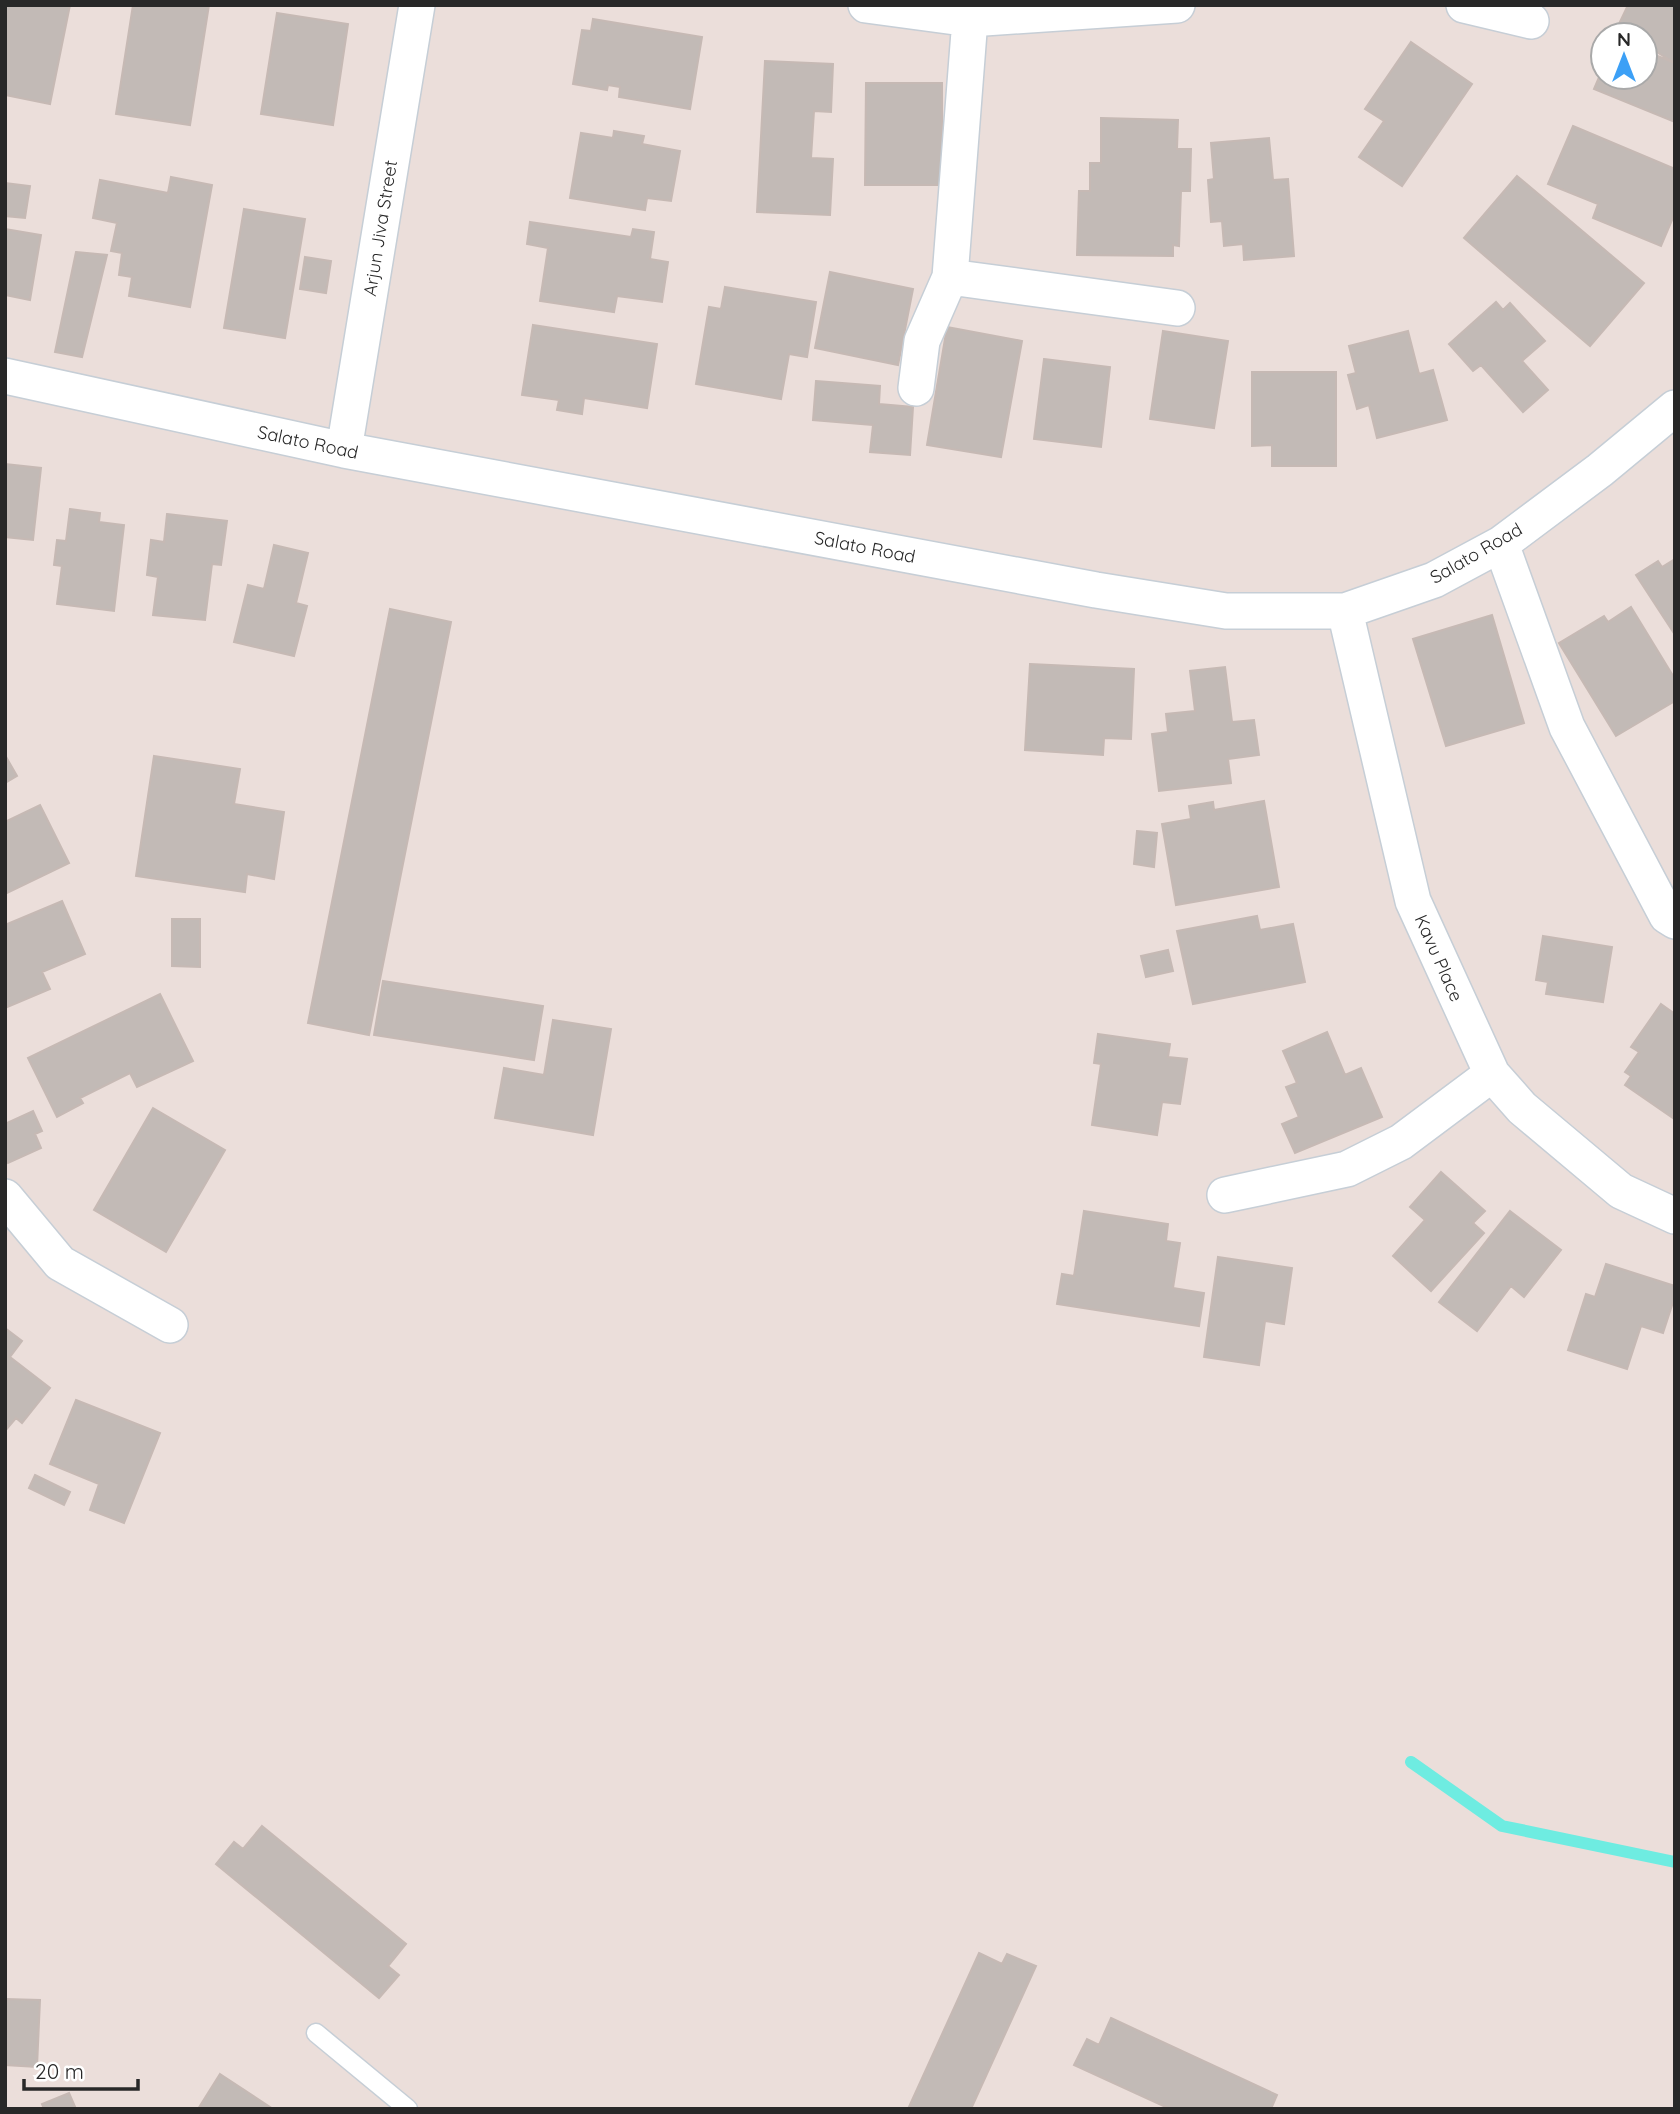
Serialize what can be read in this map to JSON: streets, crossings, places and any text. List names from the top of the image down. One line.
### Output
{"streets":{"street":["Arjun Jiva Street","Salato Road","Kavu Place"]},"crossings":[["Arjun Jiva Street","Salato Road"],["Salato Road","Kavu Place"]],"scale_bar":"20 m","north":"top"}
